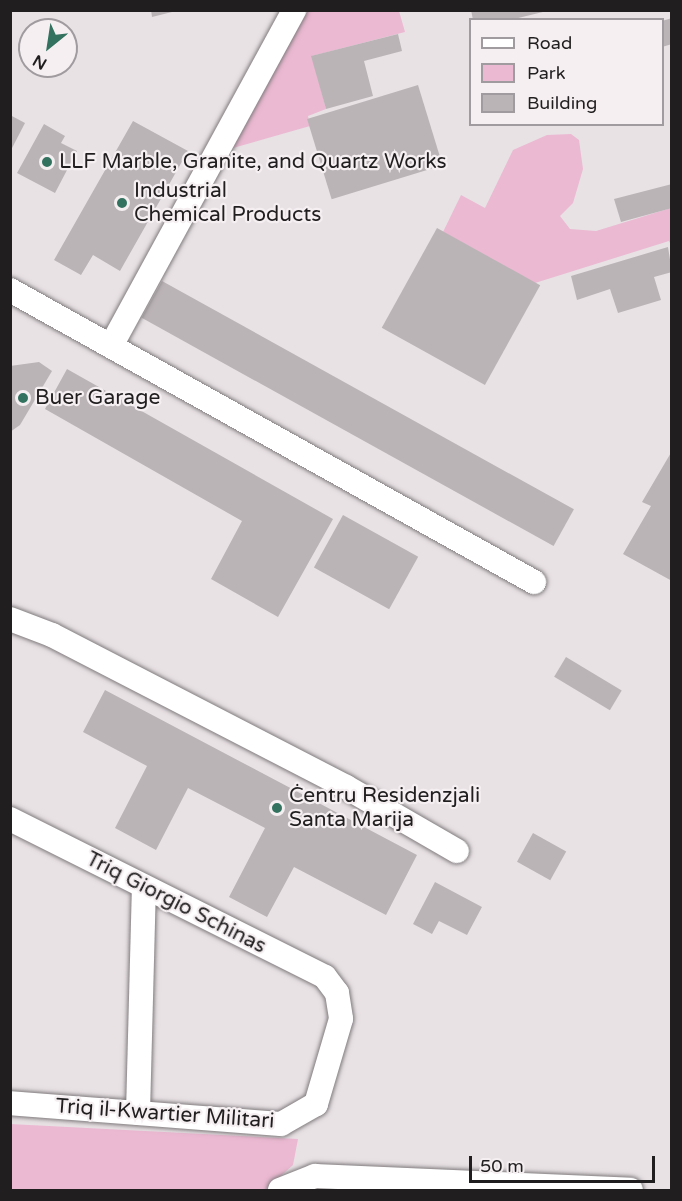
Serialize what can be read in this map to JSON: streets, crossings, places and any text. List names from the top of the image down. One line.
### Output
{"streets":{"street":["Triq Giorgio Schinas","Triq il-Kwartier Militari"]},"crossings":[["Triq Giorgio Schinas","Triq il-Kwartier Militari"]],"places":["LLF Marble, Granite, and Quartz Works","Industrial Chemical Products","Buer Garage","Ċentru Residenzjali Santa Marija"],"legend":["Road","Park","Building"],"scale_bar":"50 m","north":"bottom left"}
